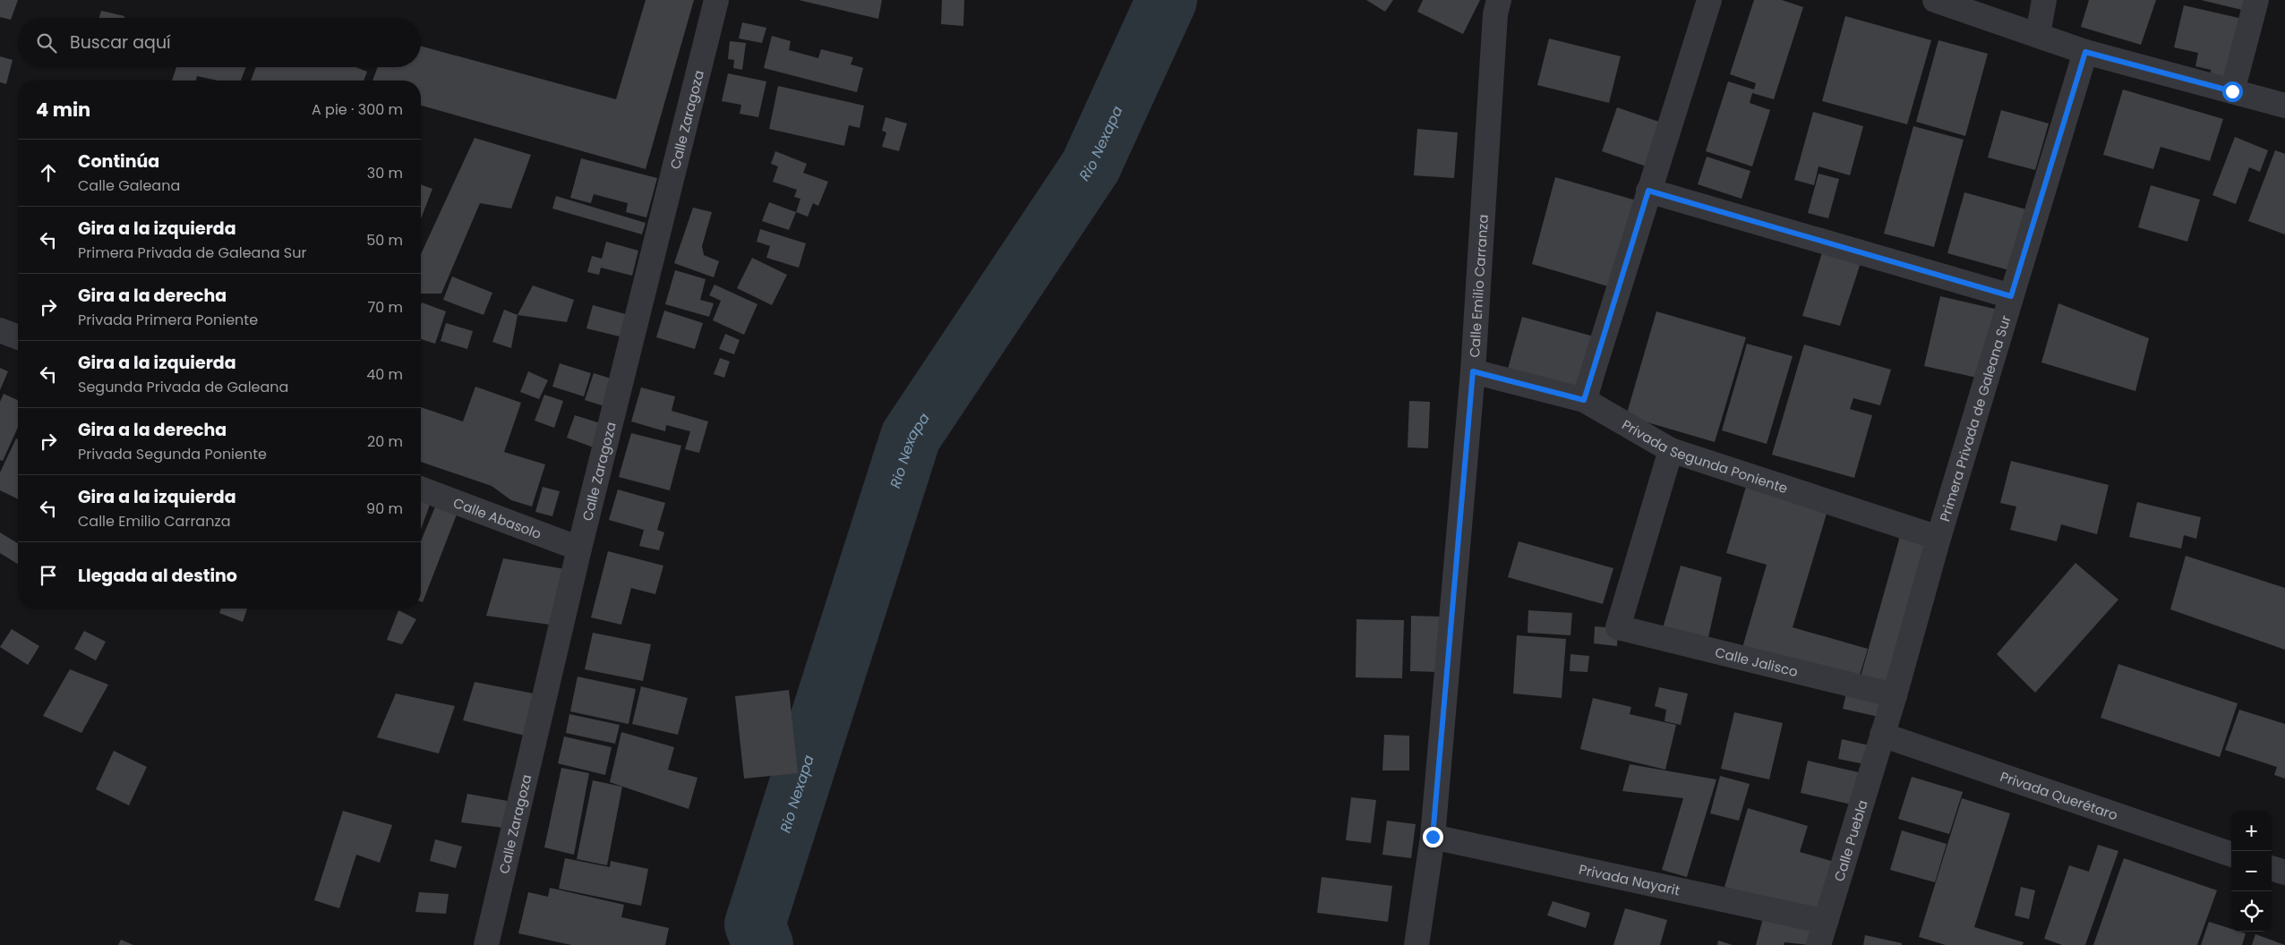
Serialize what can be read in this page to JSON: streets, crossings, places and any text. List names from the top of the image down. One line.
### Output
{"streets":{"street":["Calle Zaragoza","Calle Emilio Carranza","Primera Privada de Galeana Sur","Privada Segunda Poniente","Calle Abasolo","Calle Jalisco","Privada Querétaro","Calle Puebla","Privada Nayarit"]},"crossings":[["Calle Zaragoza","Calle Abasolo"],["Calle Emilio Carranza","Privada Segunda Poniente"],["Calle Emilio Carranza","Privada Nayarit"],["Primera Privada de Galeana Sur","Privada Segunda Poniente"],["Primera Privada de Galeana Sur","Calle Jalisco"],["Primera Privada de Galeana Sur","Privada Querétaro"],["Primera Privada de Galeana Sur","Calle Puebla"],["Privada Segunda Poniente","Calle Jalisco"],["Privada Querétaro","Calle Puebla"],["Calle Puebla","Privada Nayarit"]],"water":["Rio Nexapa"],"page":{"search":"Buscar aquí","heading":["4 min","A pie · 300 m"],"list":[["Continúa","Calle Galeana","30 m"],["Gira a la izquierda","Primera Privada de Galeana Sur","50 m"],["Gira a la derecha","Privada Primera Poniente","70 m"],["Gira a la izquierda","Segunda Privada de Galeana","40 m"],["Gira a la derecha","Privada Segunda Poniente","20 m"],["Gira a la izquierda","Calle Emilio Carranza","90 m"],"Llegada al destino"],"map_buttons":["+","−"]}}
